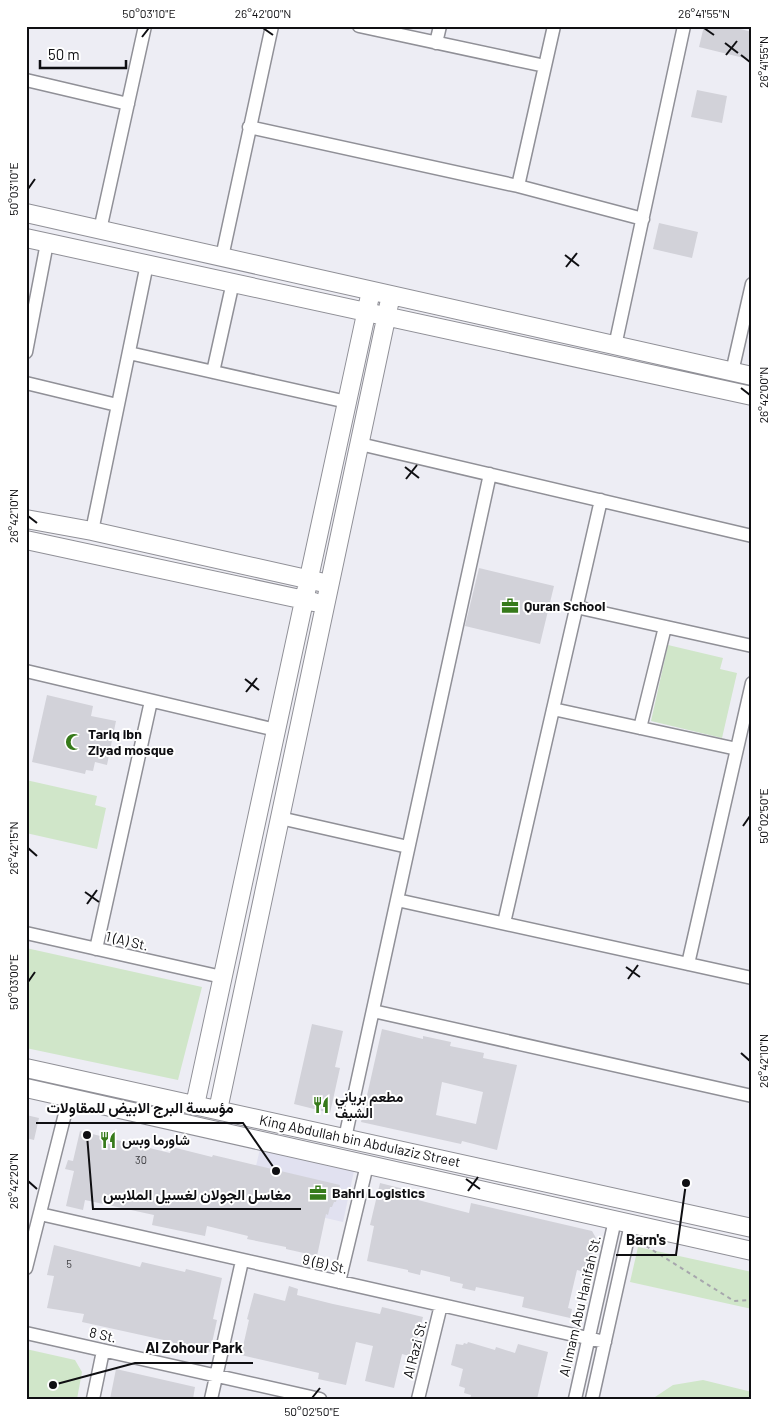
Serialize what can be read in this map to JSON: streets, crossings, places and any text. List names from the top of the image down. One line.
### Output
{"streets":{"main road":["King Abdullah bin Abdulaziz Street"],"street":["1 (A) St.","9 (B) St.","Al Imam Abu Hanifah St.","8 St.","Al Razi St."]},"crossings":[["King Abdullah bin Abdulaziz Street","Al Imam Abu Hanifah St."],["9 (B) St.","Al Imam Abu Hanifah St."],["9 (B) St.","Al Razi St."]],"places":{"office":["Quran School","Bahri Logistics"],"mosque":["Tariq ibn Ziyad mosque"],"restaurant":["مطعم برياني الشيف","شاورما وبس"],"other":["مغاسل الجولان لغسيل الملابس","مؤسسة البرج الابيض للمقاولات","Barn's","Al Zohour Park"]},"house_numbers":["30","5"],"scale_bar":"50 m","coordinates":["50°03'10\"E","26°42'00\"N","26°41'55\"N","26°42'10\"N","50°02'50\"E","26°42'15\"N","50°03'00\"E","26°42'20\"N"]}
